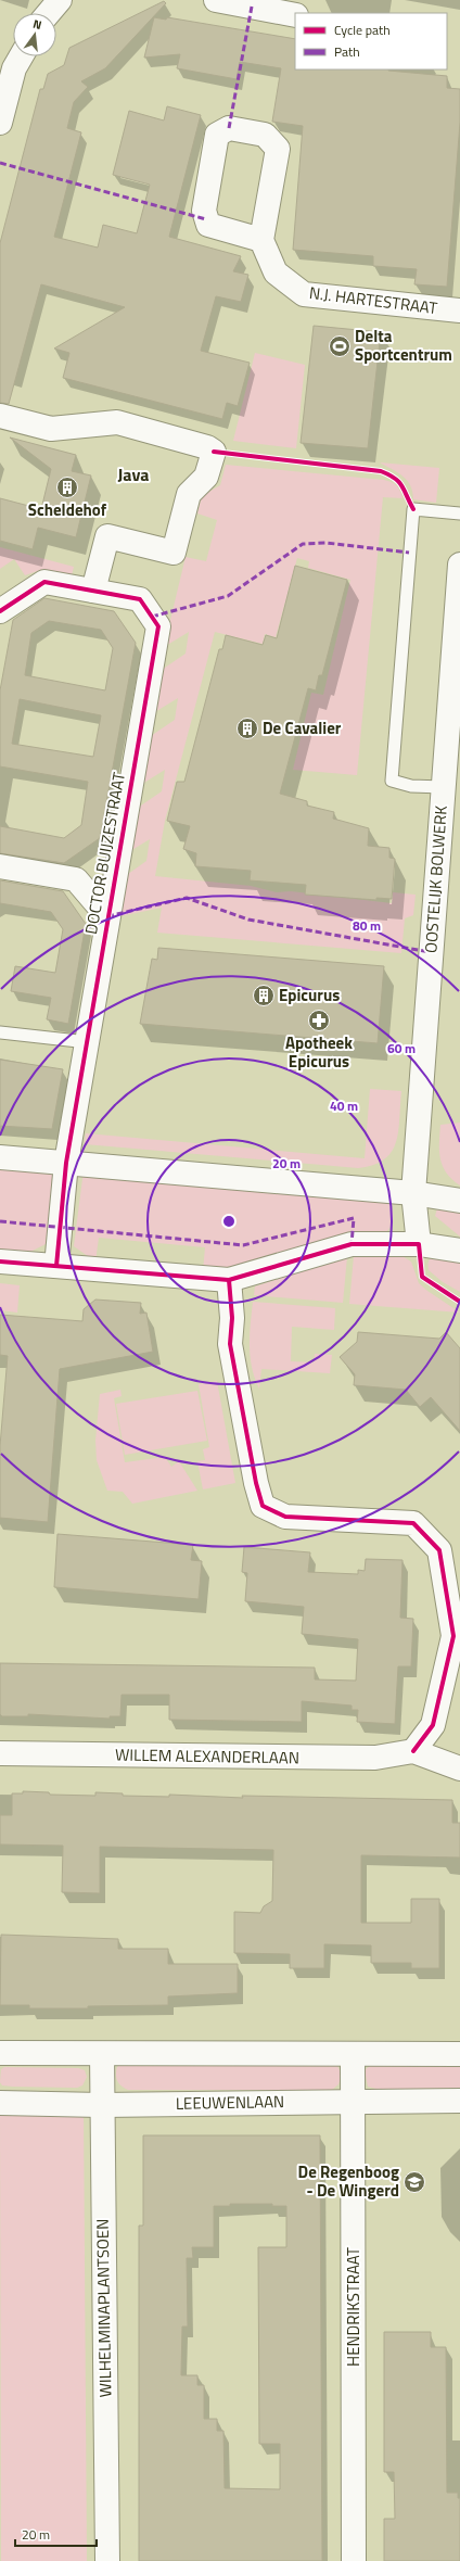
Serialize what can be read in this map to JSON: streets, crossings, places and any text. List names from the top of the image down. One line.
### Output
{"streets":{"street":["N.J. HARTESTRAAT","DOCTOR BUIJZESTRAAT","OOSTELIJK BOLWERK","WILLEM ALEXANDERLAAN","LEEUWENLAAN","HENDRIKSTRAAT","WILHELMINAPLANTSOEN"]},"crossings":[["LEEUWENLAAN","HENDRIKSTRAAT"],["LEEUWENLAAN","WILHELMINAPLANTSOEN"]],"districts":["Java"],"places":{"sports":["Delta Sportcentrum"],"building":["Scheldehof","De Cavalier","Epicurus"],"pharmacy":["Apotheek Epicurus"],"school or university":["De Regenboog - De Wingerd"]},"legend":["Cycle path","Path"],"scale_bar":"20 m","north":"top","rings":["80 m","60 m","40 m","20 m"]}
